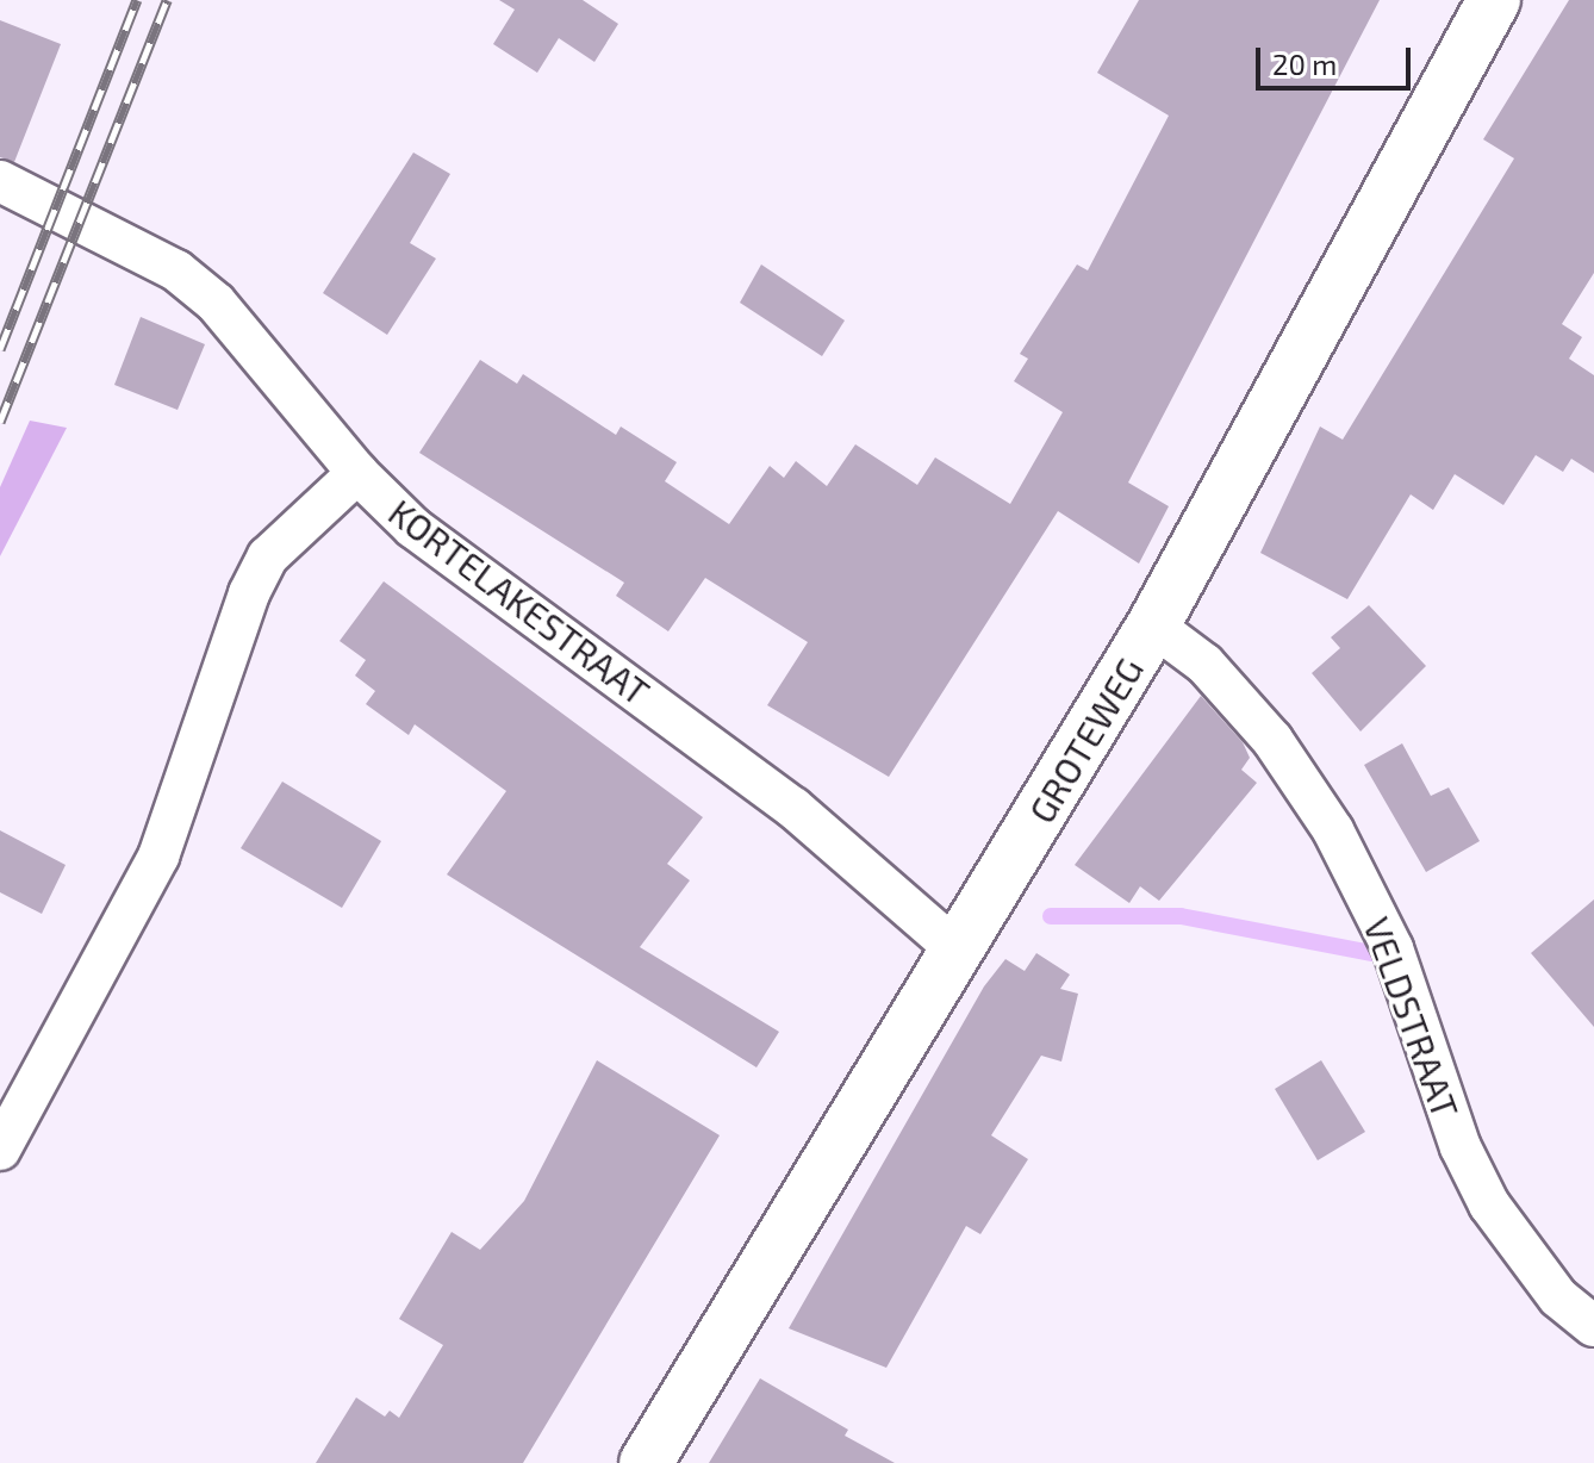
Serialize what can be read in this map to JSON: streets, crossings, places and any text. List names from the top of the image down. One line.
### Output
{"streets":{"main road":["GROTEWEG"],"street":["KORTELAKESTRAAT","VELDSTRAAT"]},"crossings":[["KORTELAKESTRAAT","GROTEWEG"],["GROTEWEG","VELDSTRAAT"]],"scale_bar":"20 m"}
